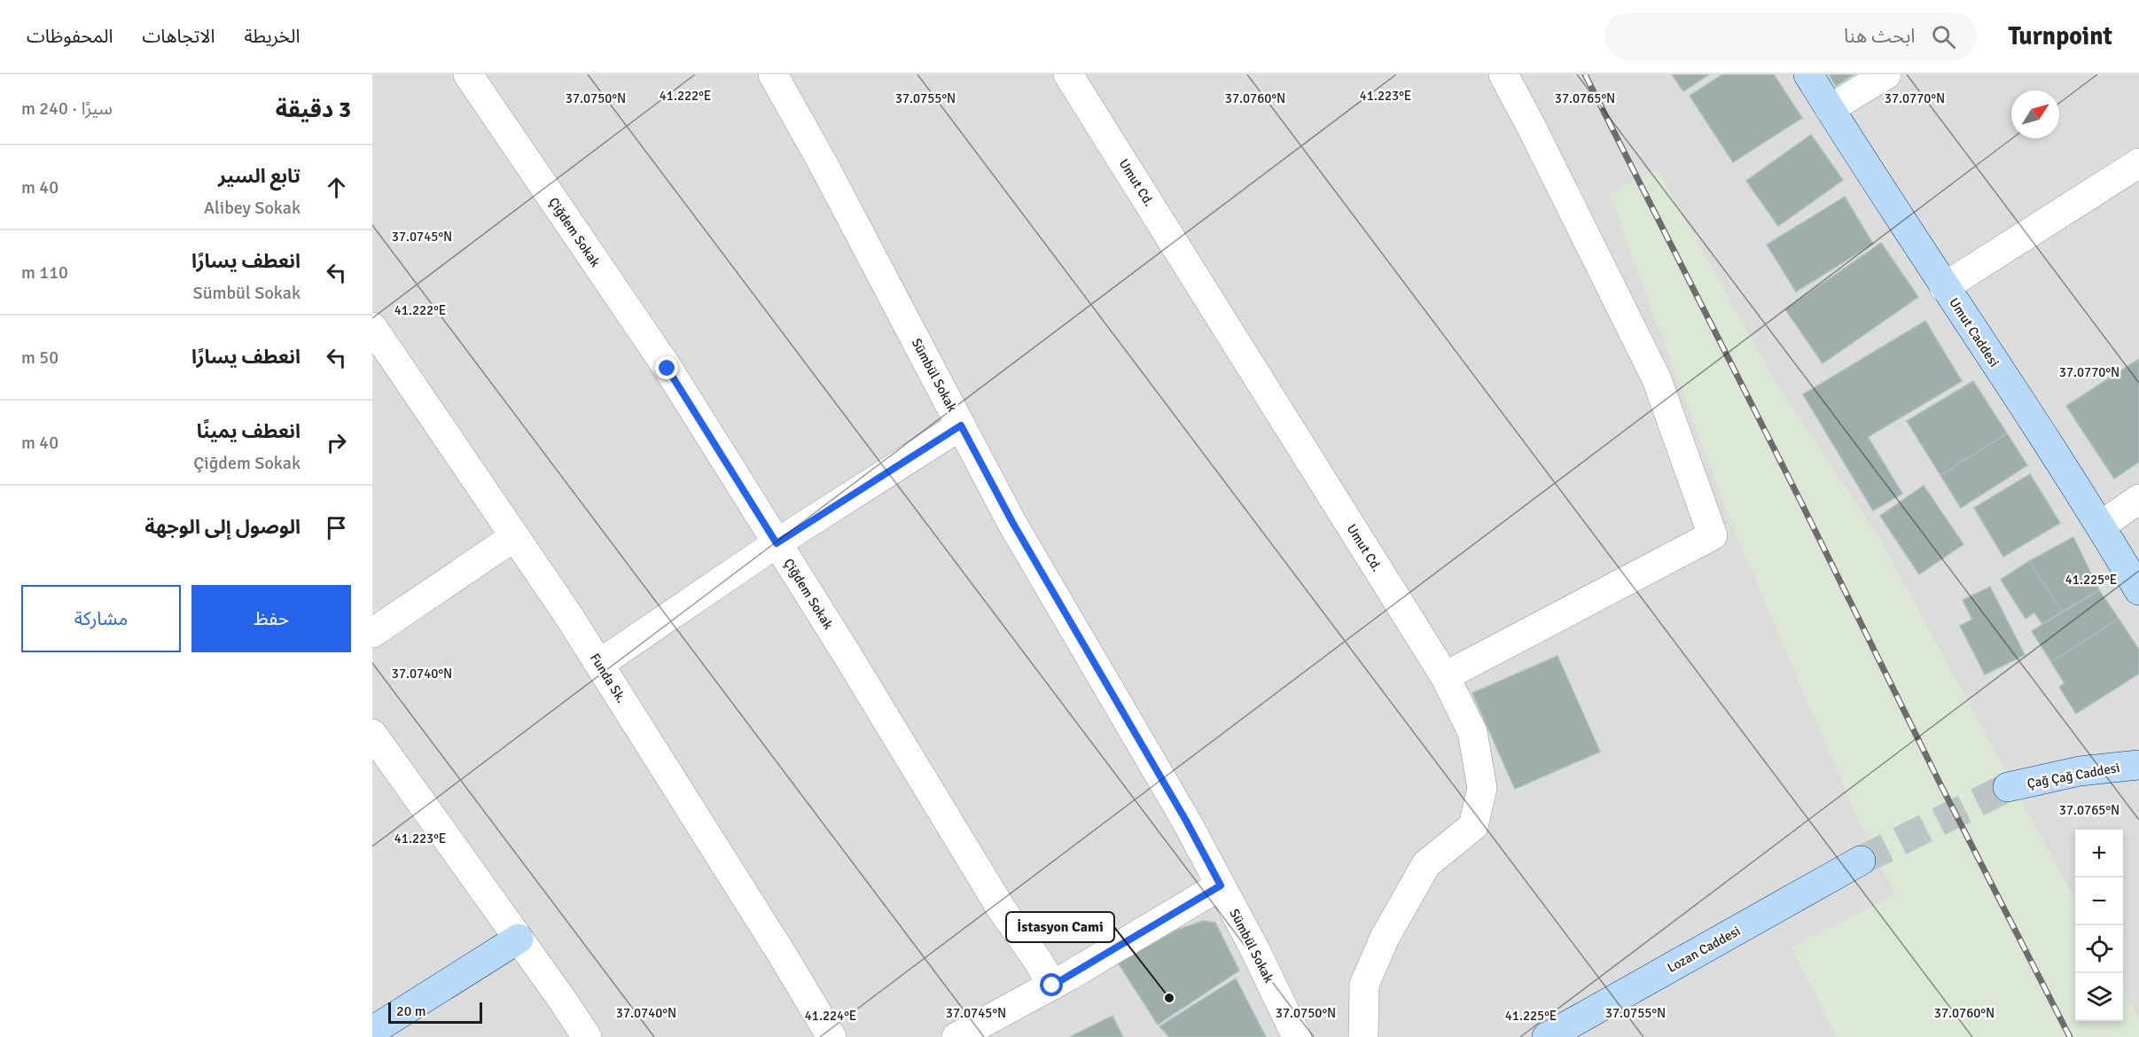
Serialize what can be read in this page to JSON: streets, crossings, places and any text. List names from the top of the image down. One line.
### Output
{"streets":{"street":["Umut Cd.","Çiğdem Sokak","Umut Caddesi","Sümbül Sokak","Funda Sk.","Çağ Çağ Caddesi","Lozan Caddesi"]},"places":["İstasyon Cami"],"scale_bar":"20 m","north":"top right","page":{"header":"Turnpoint","search":"ابحث هنا","nav":["الخريطة","الاتجاهات","المحفوظات"],"heading":["3 دقيقة","سيرًا · 240 m"],"list":[["تابع السير","Alibey Sokak","40 m"],["انعطف يسارًا","Sümbül Sokak","110 m"],["انعطف يسارًا","50 m"],["انعطف يمينًا","Çiğdem Sokak","40 m"],"الوصول إلى الوجهة"],"buttons":["حفظ","مشاركة"],"map_buttons":["+","−"],"scale":"20 m"},"coordinates":["41.222°E","41.223°E","37.0750°N","37.0755°N","37.0760°N","37.0765°N","37.0770°N","37.0745°N","41.225°E","37.0740°N","41.224°E"]}
